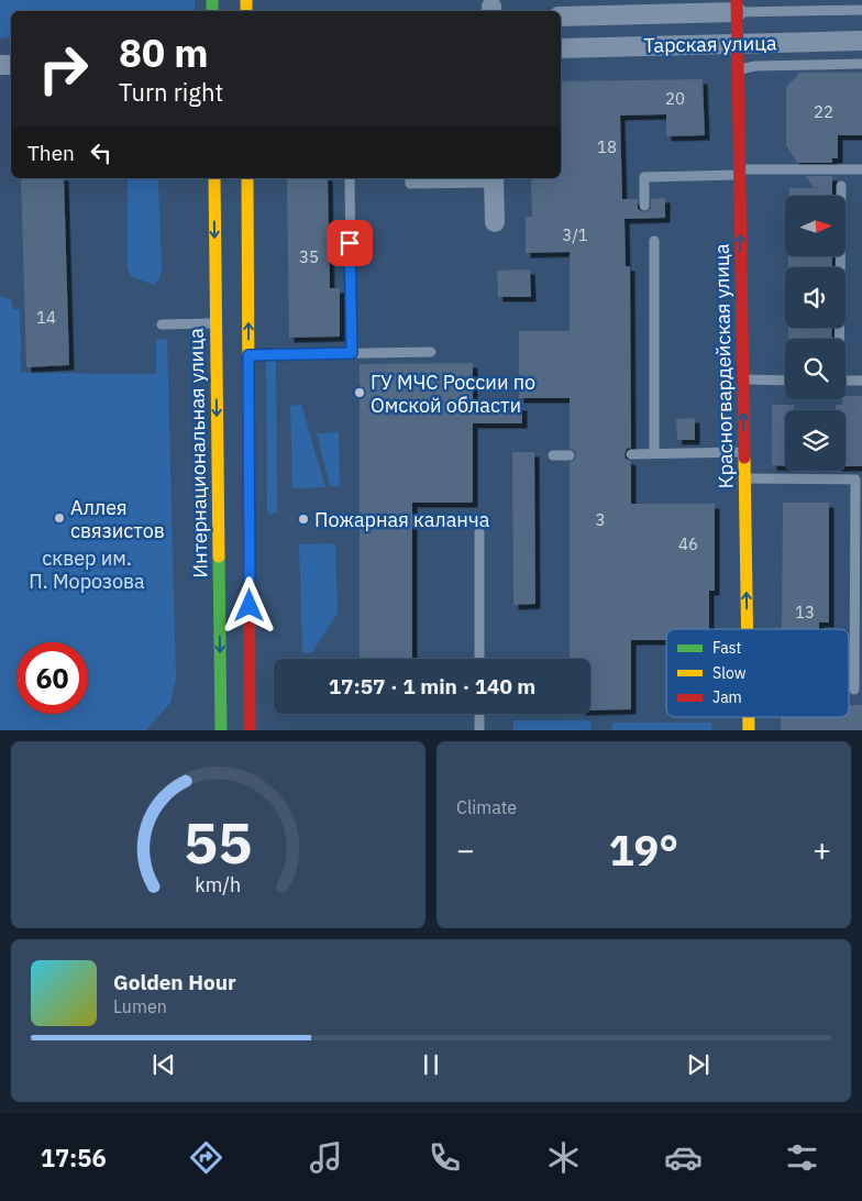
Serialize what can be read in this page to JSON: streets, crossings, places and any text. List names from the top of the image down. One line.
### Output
{"streets":{"main road":["Красногвардейская улица","Интернациональная улица"],"street":["Тарская улица"]},"crossings":[["Тарская улица","Красногвардейская улица"]],"one_way":["Красногвардейская улица"],"parks":["сквер им. П. Морозова"],"places":["ГУ МЧС России по Омской области","Аллея связистов","Пожарная каланча"],"house_numbers":["20","22","18","3/1","35","14","3","46","13"],"legend":["Fast","Slow","Jam"],"north":"right","page":{"turn":["80 m","Turn right"],"then":"Then","limit":"60","trip":"17:57 · 1 min · 140 m","tile":"Climate","heat":["−","19°","+"],"song":["Golden Hour","Lumen"],"tabs":"17:56","gauge":["55","km/h"]}}
